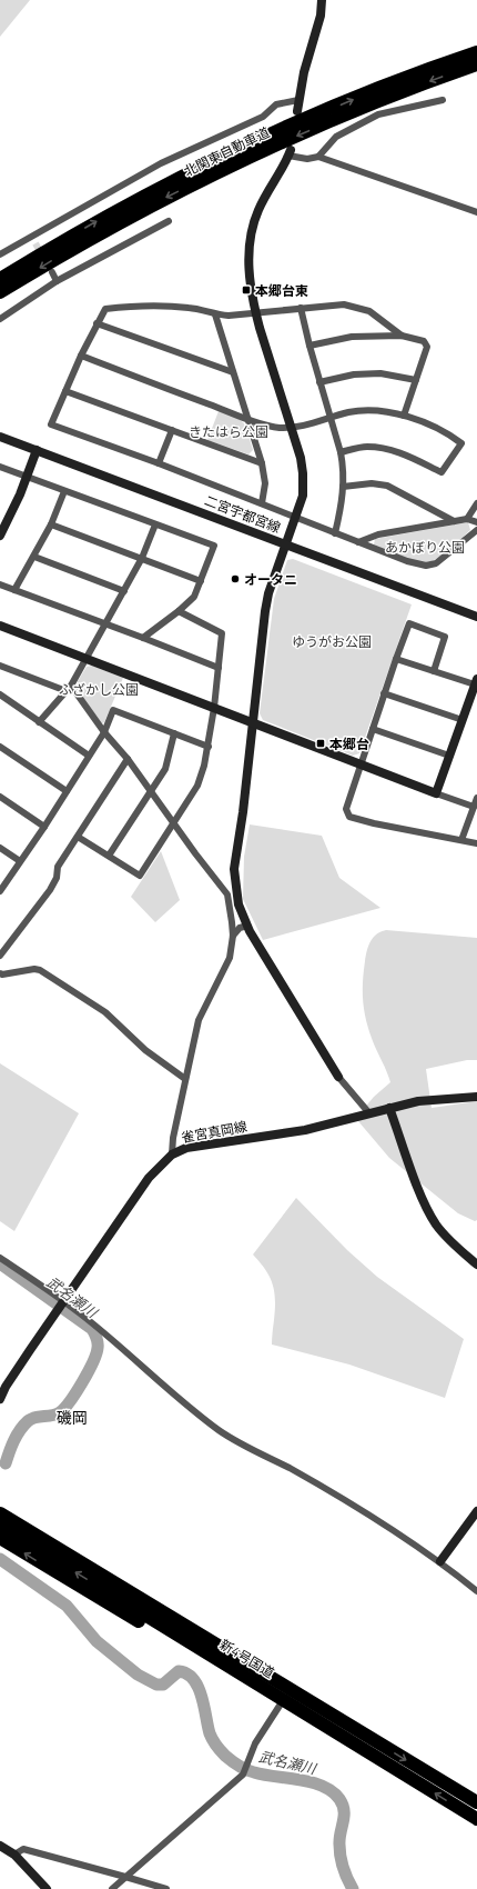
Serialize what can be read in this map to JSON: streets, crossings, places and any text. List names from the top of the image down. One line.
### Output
{"streets":{"highway":["北関東自動車道","新4号国道"],"street":["二宮宇都宮線","雀宮真岡線"]},"districts":["磯岡"],"water":["武名瀬川"],"parks":["きたはら公園","あかぼり公園","ゆうがお公園","ふざかし公園"],"places":{"transit":["本郷台東","本郷台"],"other":["オータニ"]}}
